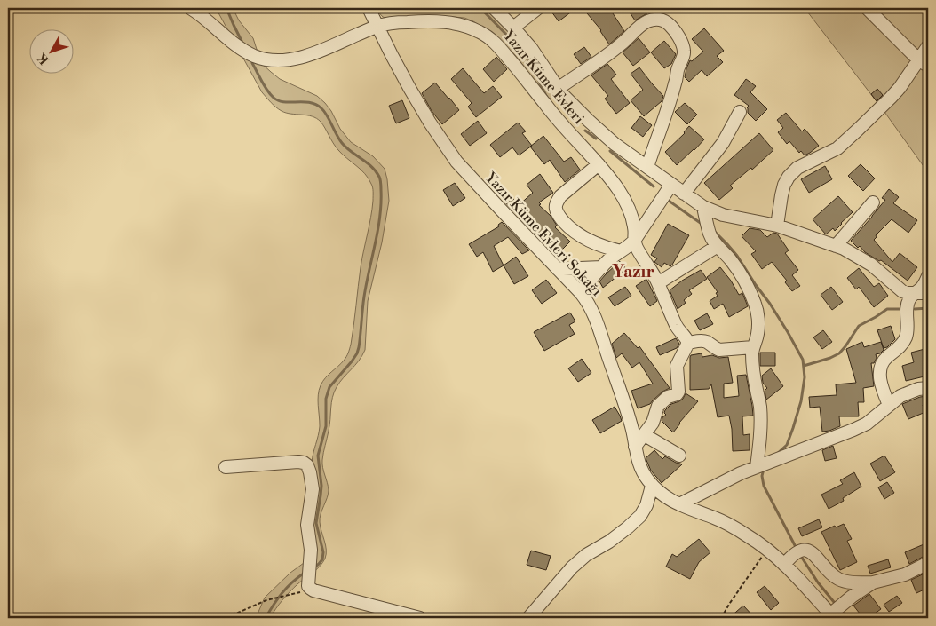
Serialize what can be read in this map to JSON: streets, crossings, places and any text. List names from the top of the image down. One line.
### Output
{"streets":{"street":["Yazır Küme Evleri","Yazır Küme Evleri Sokağı"]},"crossings":[["Yazır Küme Evleri","Yazır Küme Evleri Sokağı"]],"districts":["Yazır"],"north":"bottom left"}
